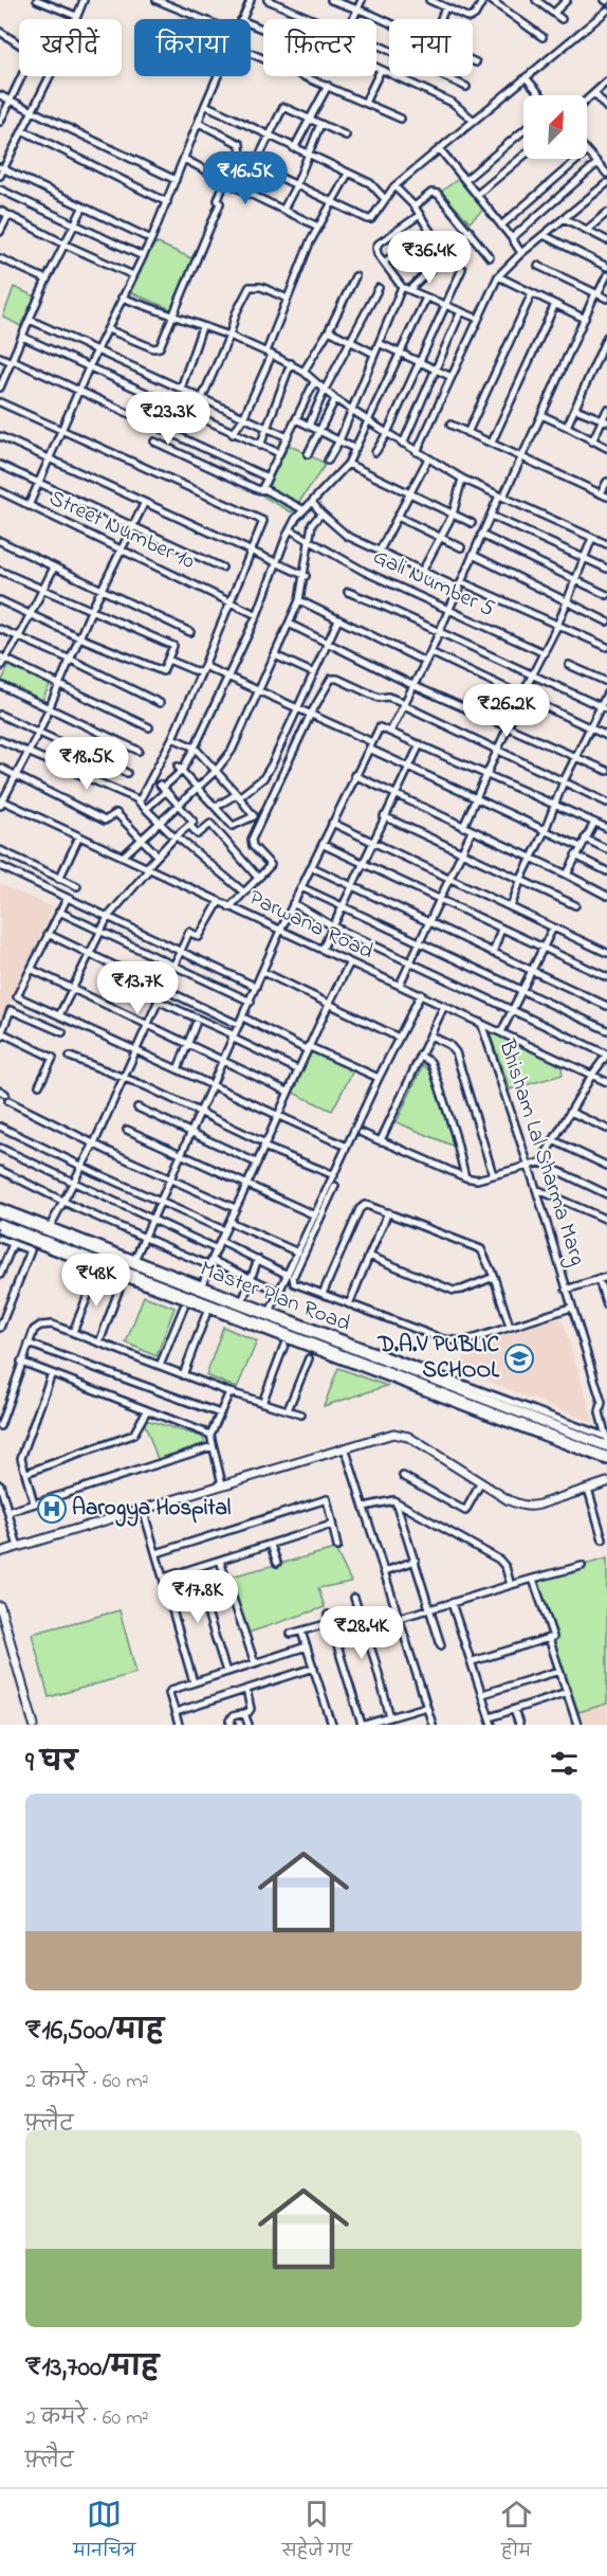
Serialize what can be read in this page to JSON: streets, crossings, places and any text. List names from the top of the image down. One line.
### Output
{"streets":{"main road":["Master Plan Road"],"street":["Street Number 10","Gali Number 5","Parwana Road","Bhisham Lal Sharma Marg"]},"crossings":[["Parwana Road","Bhisham Lal Sharma Marg"],["Bhisham Lal Sharma Marg","Master Plan Road"]],"places":{"school or university":["D.A.V PUBLIC SCHOOL"],"hospital":["Aarogya Hospital"]},"north":"top right","page":{"chip":["खरीदें","किराया","फ़िल्टर","नया"],"price":["₹16.5K","₹36.4K","₹23.3K","₹26.2K","₹18.5K","₹13.7K","₹48K","₹17.8K","₹28.4K"],"heading":"9 घर","list":[{"name":"₹16,500/माह","note":"2 कमरे · 60 m² · फ़्लैट"},{"name":"₹13,700/माह","note":"2 कमरे · 60 m² · फ़्लैट"}],"tabs":["मानचित्र","सहेजे गए","होम"]}}
